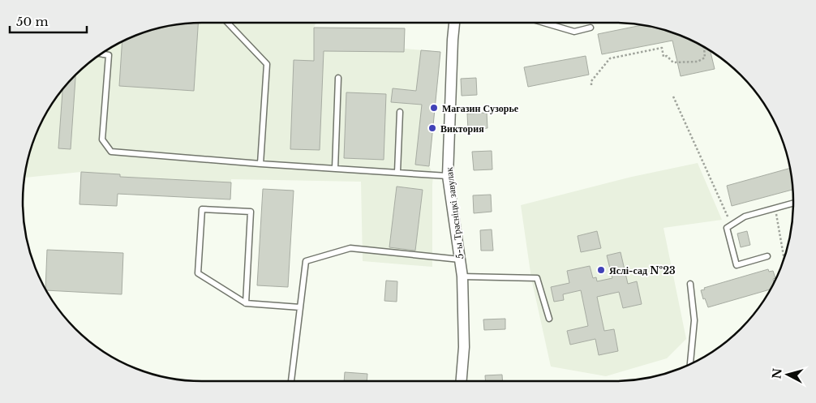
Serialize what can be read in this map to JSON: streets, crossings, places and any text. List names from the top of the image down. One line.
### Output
{"streets":{"street":["5-ы Трасніцкі завулак"]},"places":["Магазин Сузорье","Виктория","Яслі-сад №23"],"scale_bar":"50 m","north":"left"}
